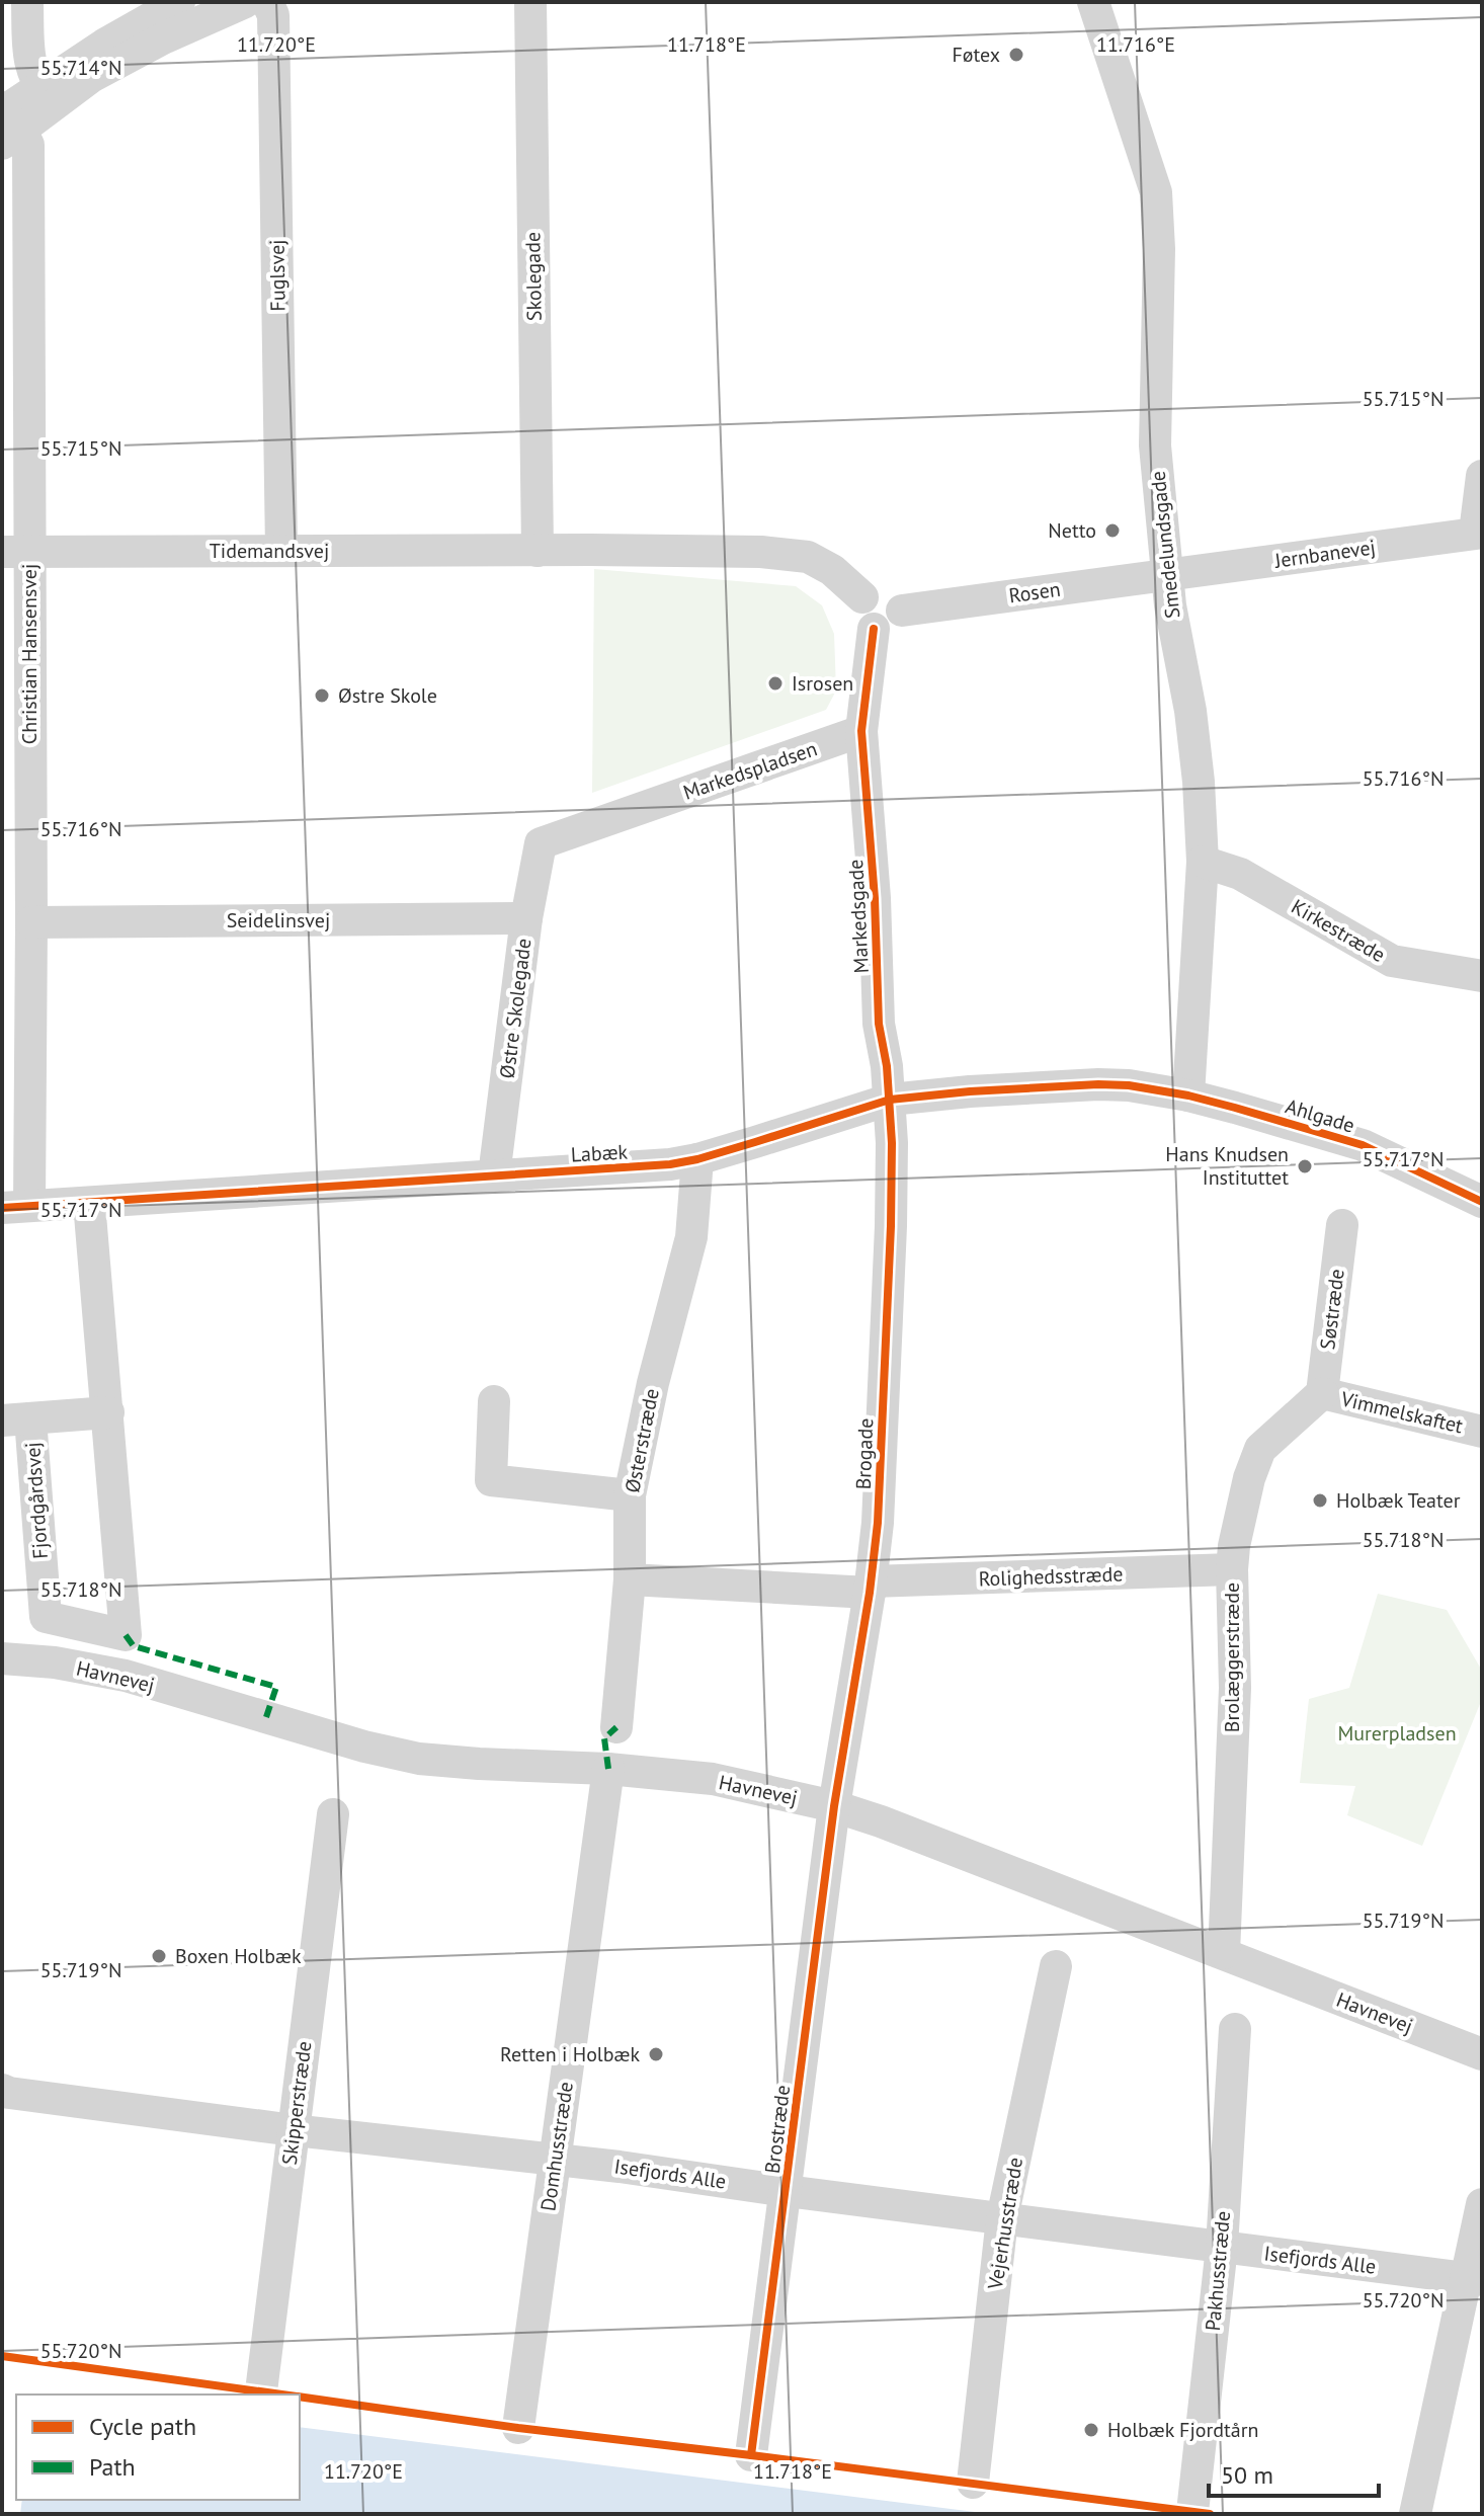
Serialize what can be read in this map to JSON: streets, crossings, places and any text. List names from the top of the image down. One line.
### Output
{"streets":{"street":["Fuglsvej","Skolegade","Smedelundsgade","Tidemandsvej","Jernbanevej","Rosen","Christian Hansensvej","Markedspladsen","Markedsgade","Seidelinsvej","Kirkestræde","Østre Skolegade","Ahlgade","Labæk","Søstræde","Vimmelskaftet","Østerstræde","Brogade","Fjordgårdsvej","Rolighedsstræde","Brolæggerstræde","Havnevej","Skipperstræde","Brostræde","Domhusstræde","Isefjords Alle","Vejerhusstræde","Pakhusstræde"]},"crossings":[["Fuglsvej","Tidemandsvej"],["Skolegade","Tidemandsvej"],["Smedelundsgade","Jernbanevej"],["Smedelundsgade","Rosen"],["Smedelundsgade","Kirkestræde"],["Smedelundsgade","Ahlgade"],["Smedelundsgade","Labæk"],["Tidemandsvej","Christian Hansensvej"],["Jernbanevej","Rosen"],["Christian Hansensvej","Seidelinsvej"],["Christian Hansensvej","Labæk"],["Markedspladsen","Markedsgade"],["Markedspladsen","Østre Skolegade"],["Markedsgade","Labæk"],["Markedsgade","Brogade"],["Seidelinsvej","Østre Skolegade"],["Østre Skolegade","Labæk"],["Ahlgade","Labæk"],["Labæk","Østerstræde"],["Labæk","Brogade"],["Labæk","Fjordgårdsvej"],["Søstræde","Vimmelskaftet"],["Søstræde","Brolæggerstræde"],["Vimmelskaftet","Brolæggerstræde"],["Østerstræde","Rolighedsstræde"],["Brogade","Rolighedsstræde"],["Brogade","Havnevej"],["Brogade","Brostræde"],["Rolighedsstræde","Brolæggerstræde"],["Brolæggerstræde","Havnevej"],["Havnevej","Brostræde"],["Havnevej","Domhusstræde"],["Skipperstræde","Isefjords Alle"],["Brostræde","Isefjords Alle"],["Domhusstræde","Isefjords Alle"],["Isefjords Alle","Vejerhusstræde"],["Isefjords Alle","Pakhusstræde"]],"parks":["Murerpladsen"],"places":["Føtex","Netto","Isrosen","Østre Skole","Hans Knudsen Instituttet","Holbæk Teater","Boxen Holbæk","Retten i Holbæk","Holbæk Fjordtårn"],"legend":["Cycle path","Path"],"scale_bar":"50 m","coordinates":["11.720°E","11.718°E","11.716°E","55.714°N","55.715°N","55.716°N","55.717°N","55.718°N","55.719°N","55.720°N"]}
